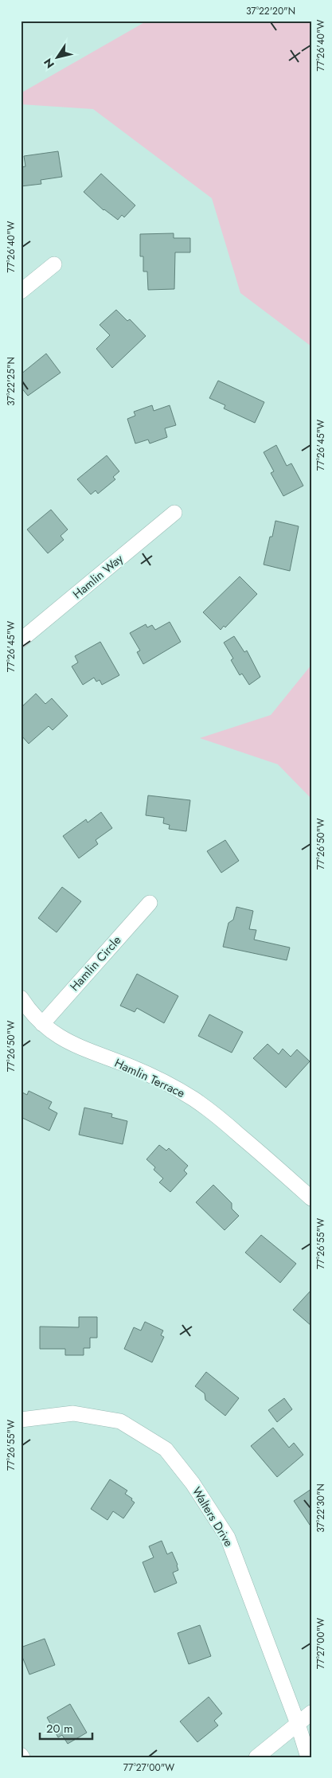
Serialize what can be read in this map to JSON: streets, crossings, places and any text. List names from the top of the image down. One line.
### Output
{"streets":{"street":["Hamlin Way","Hamlin Circle","Hamlin Terrace","Walters Drive"]},"crossings":[["Hamlin Circle","Hamlin Terrace"]],"scale_bar":"20 m","north":"bottom left","coordinates":["37°22'20\"N","77°26'40\"W","37°22'25\"N","77°26'45\"W","77°26'50\"W","77°26'55\"W","37°22'30\"N","77°27'00\"W"]}
